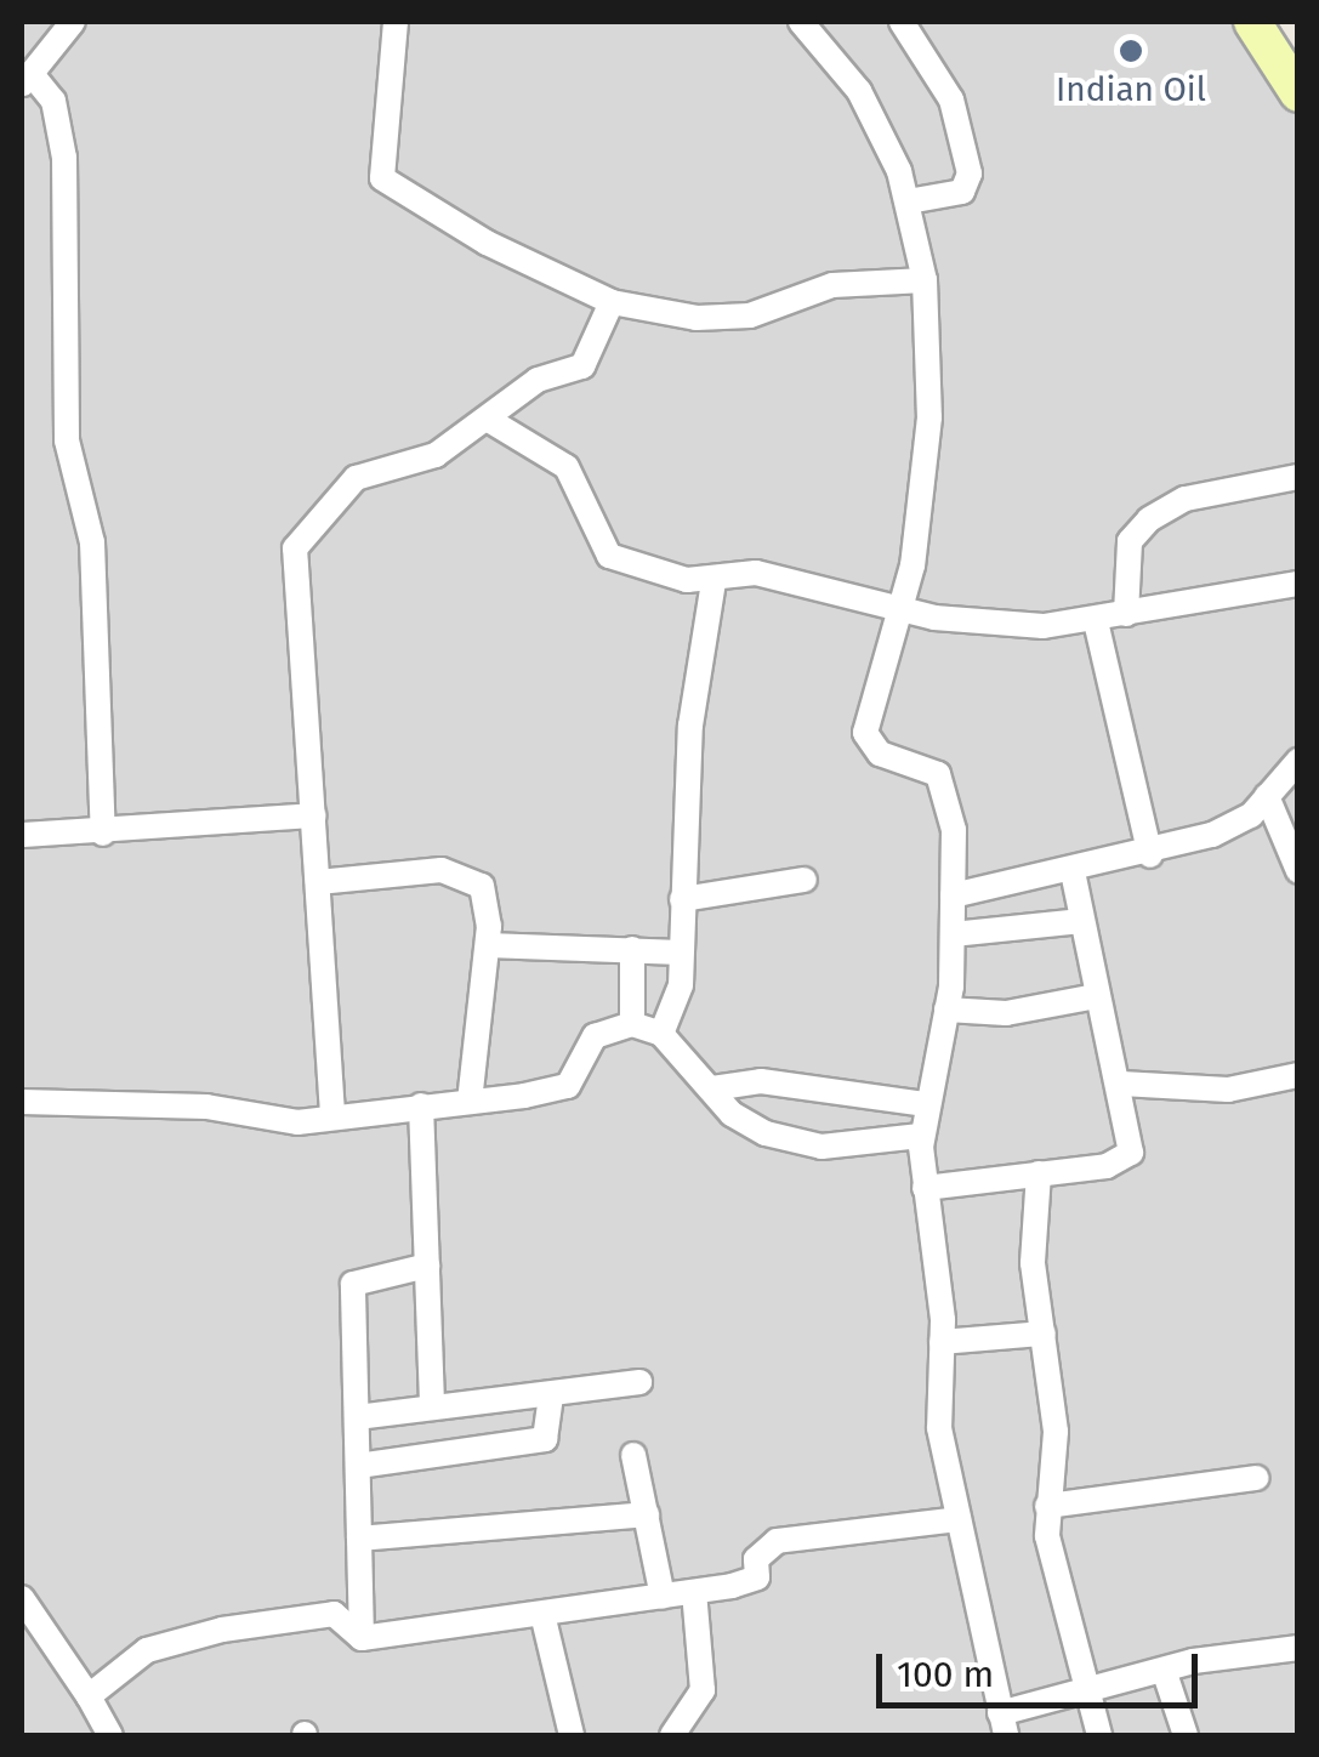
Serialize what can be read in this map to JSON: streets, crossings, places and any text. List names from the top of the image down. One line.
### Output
{"places":["Indian Oil"],"scale_bar":"100 m"}
